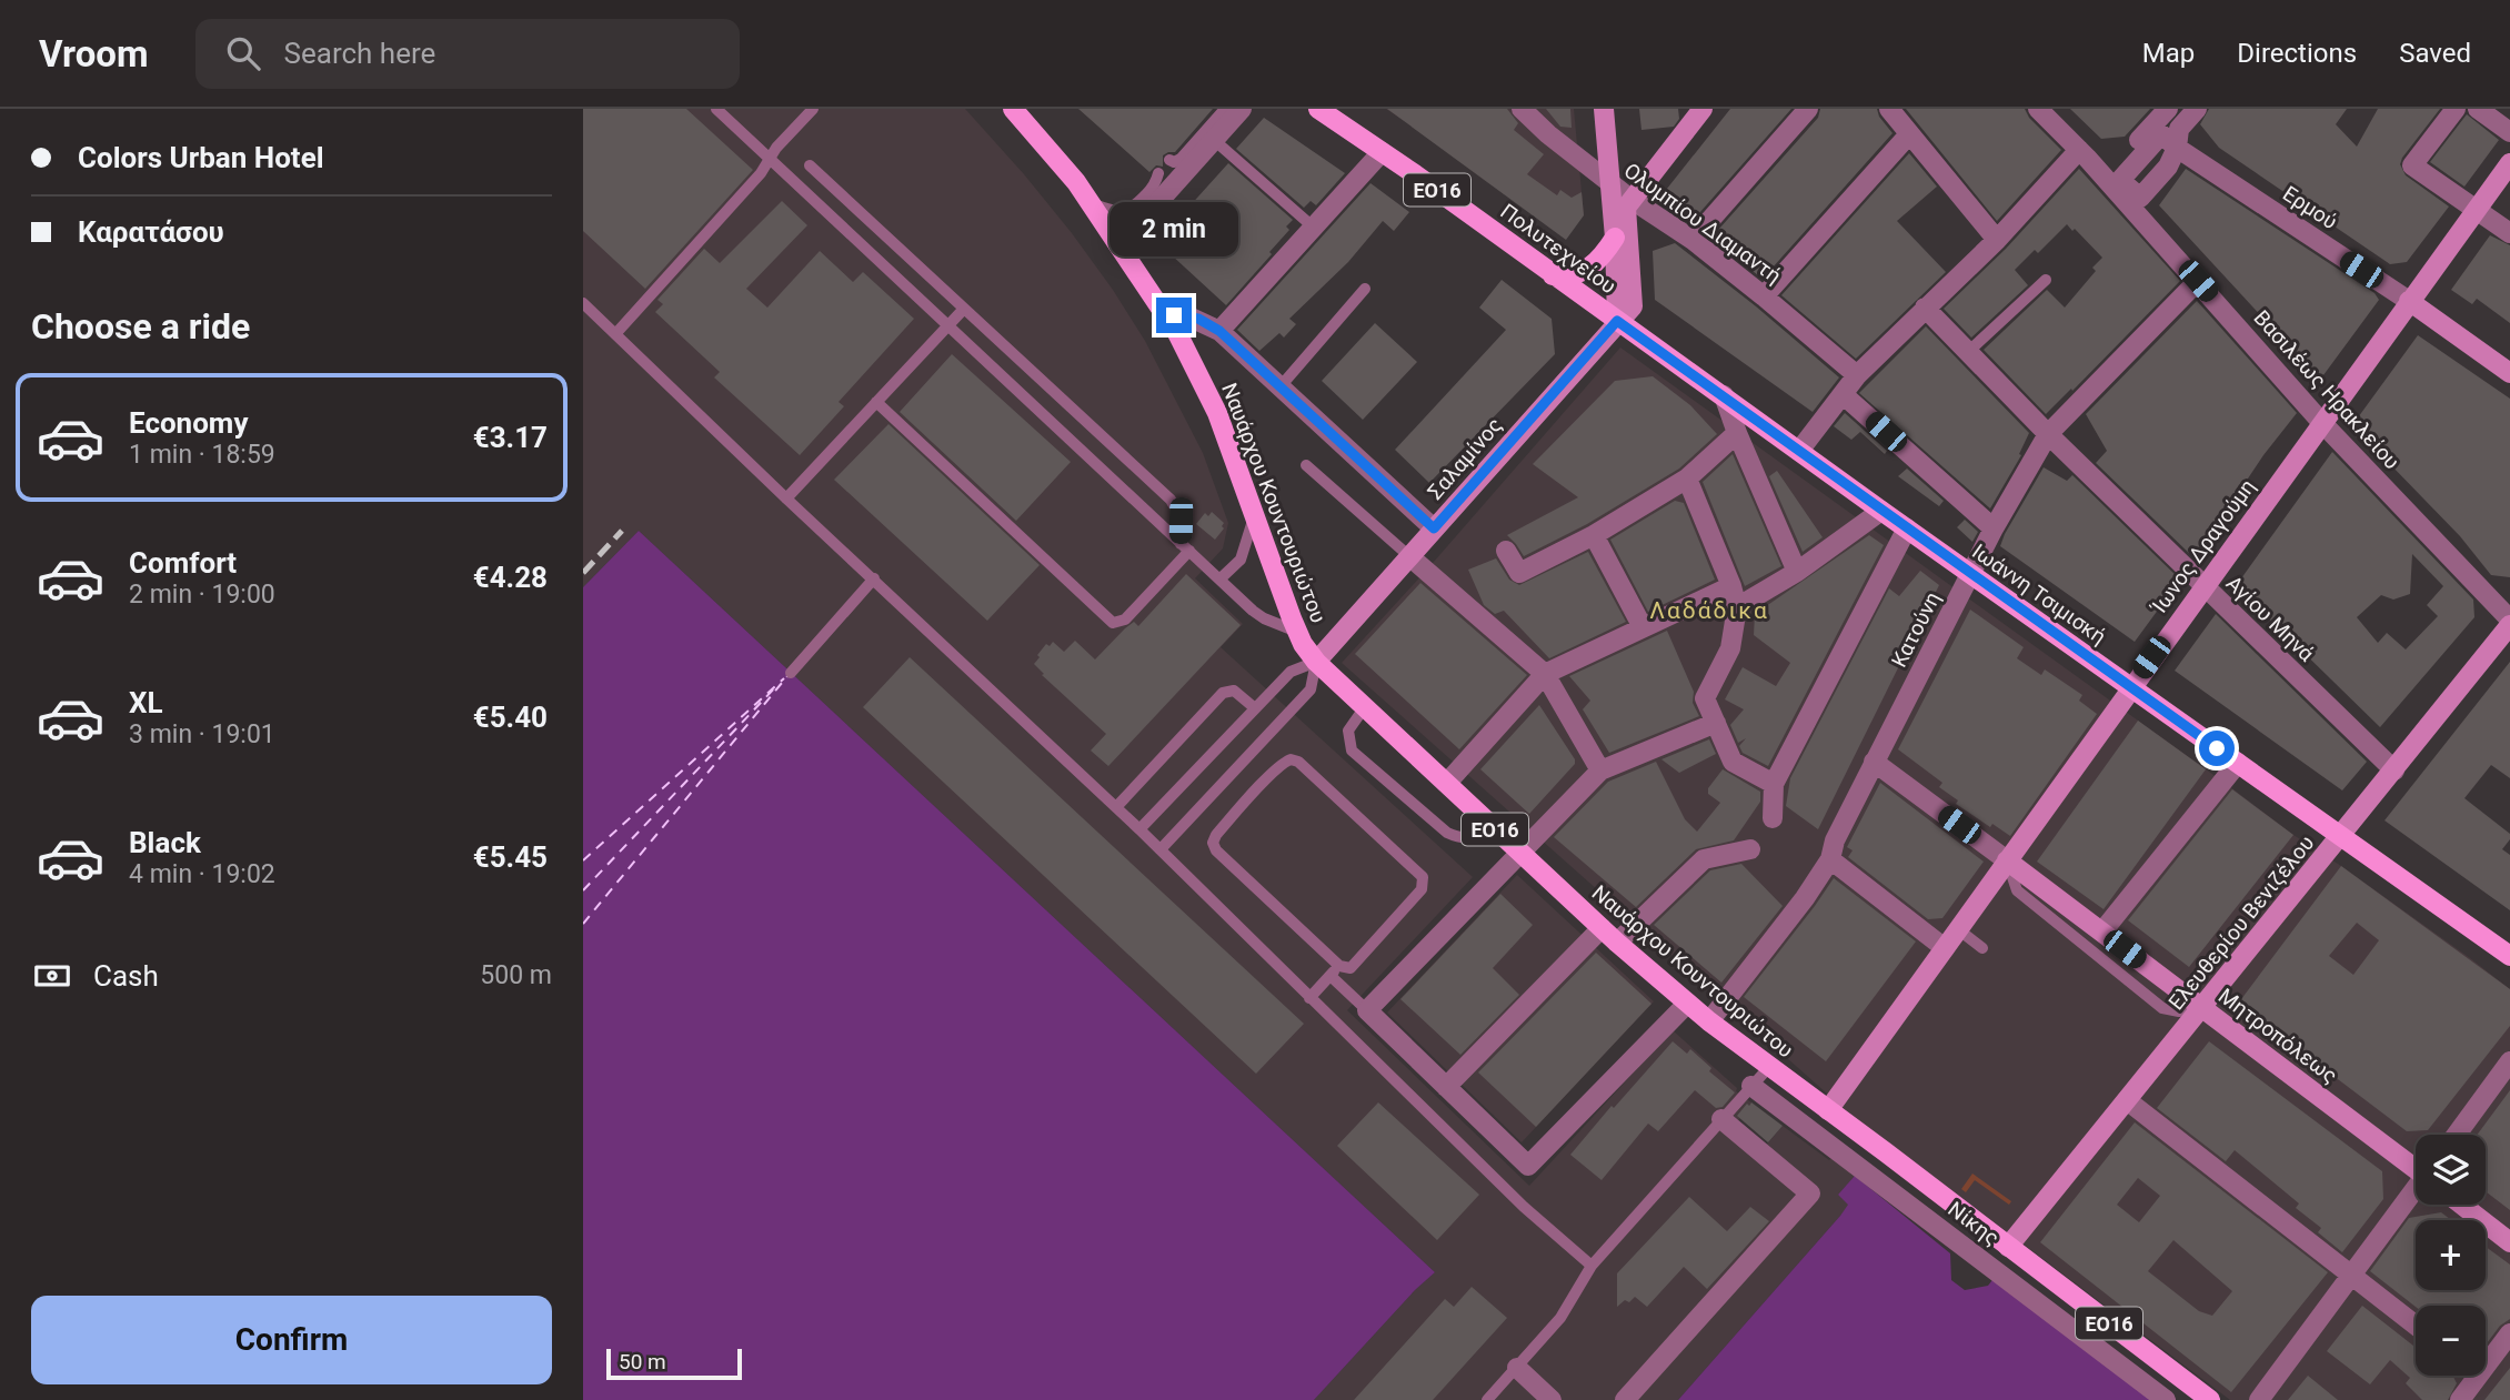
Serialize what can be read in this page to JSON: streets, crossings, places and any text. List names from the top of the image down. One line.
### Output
{"streets":{"main road":["ΕΟ16","Ερμού","Πολυτεχνείου","Σαλαμίνος","Ναυάρχου Κουντουριώτου","Ίωνος Δραγούμη","Ιωάννη Τσιμισκή","Ελευθερίου Βενιζέλου","Μητροπόλεως","Νίκης"],"street":["Ολυμπίου Διαμαντή","Βασιλέως Ηρακλείου","Αγίου Μηνά","Κατούνη"]},"crossings":[["Ερμού","Ίωνος Δραγούμη"],["Ολυμπίου Διαμαντή","Σαλαμίνος"],["Πολυτεχνείου","Σαλαμίνος"],["Πολυτεχνείου","Ιωάννη Τσιμισκή"],["Βασιλέως Ηρακλείου","Ίωνος Δραγούμη"],["Βασιλέως Ηρακλείου","Κατούνη"],["Σαλαμίνος","Ναυάρχου Κουντουριώτου"],["Σαλαμίνος","Ιωάννη Τσιμισκή"],["Ναυάρχου Κουντουριώτου","Ίωνος Δραγούμη"],["Ναυάρχου Κουντουριώτου","Κατούνη"],["Ναυάρχου Κουντουριώτου","Νίκης"],["Ίωνος Δραγούμη","Ιωάννη Τσιμισκή"],["Ίωνος Δραγούμη","Αγίου Μηνά"],["Ίωνος Δραγούμη","Μητροπόλεως"],["Ίωνος Δραγούμη","Νίκης"],["Ιωάννη Τσιμισκή","Κατούνη"],["Ιωάννη Τσιμισκή","Ελευθερίου Βενιζέλου"],["Αγίου Μηνά","Κατούνη"],["Αγίου Μηνά","Ελευθερίου Βενιζέλου"],["Κατούνη","Μητροπόλεως"],["Ελευθερίου Βενιζέλου","Μητροπόλεως"],["Ελευθερίου Βενιζέλου","Νίκης"]],"districts":["Λαδάδικα"],"scale_bar":"50 m","page":{"header":"Vroom","search":"Search here","nav":["Map","Directions","Saved"],"banner":["Colors Urban Hotel","Καρατάσου"],"bubble":"2 min","heading":"Choose a ride","list":[{"name":"Economy","note":"1 min · 18:59","value":"€3.17"},{"name":"Comfort","note":"2 min · 19:00","value":"€4.28"},{"name":"XL","note":"3 min · 19:01","value":"€5.40"},{"name":"Black","note":"4 min · 19:02","value":"€5.45"}],"pay":["Cash","500 m"],"map_buttons":["+","−"],"buttons":"Confirm","scale":"50 m"}}
